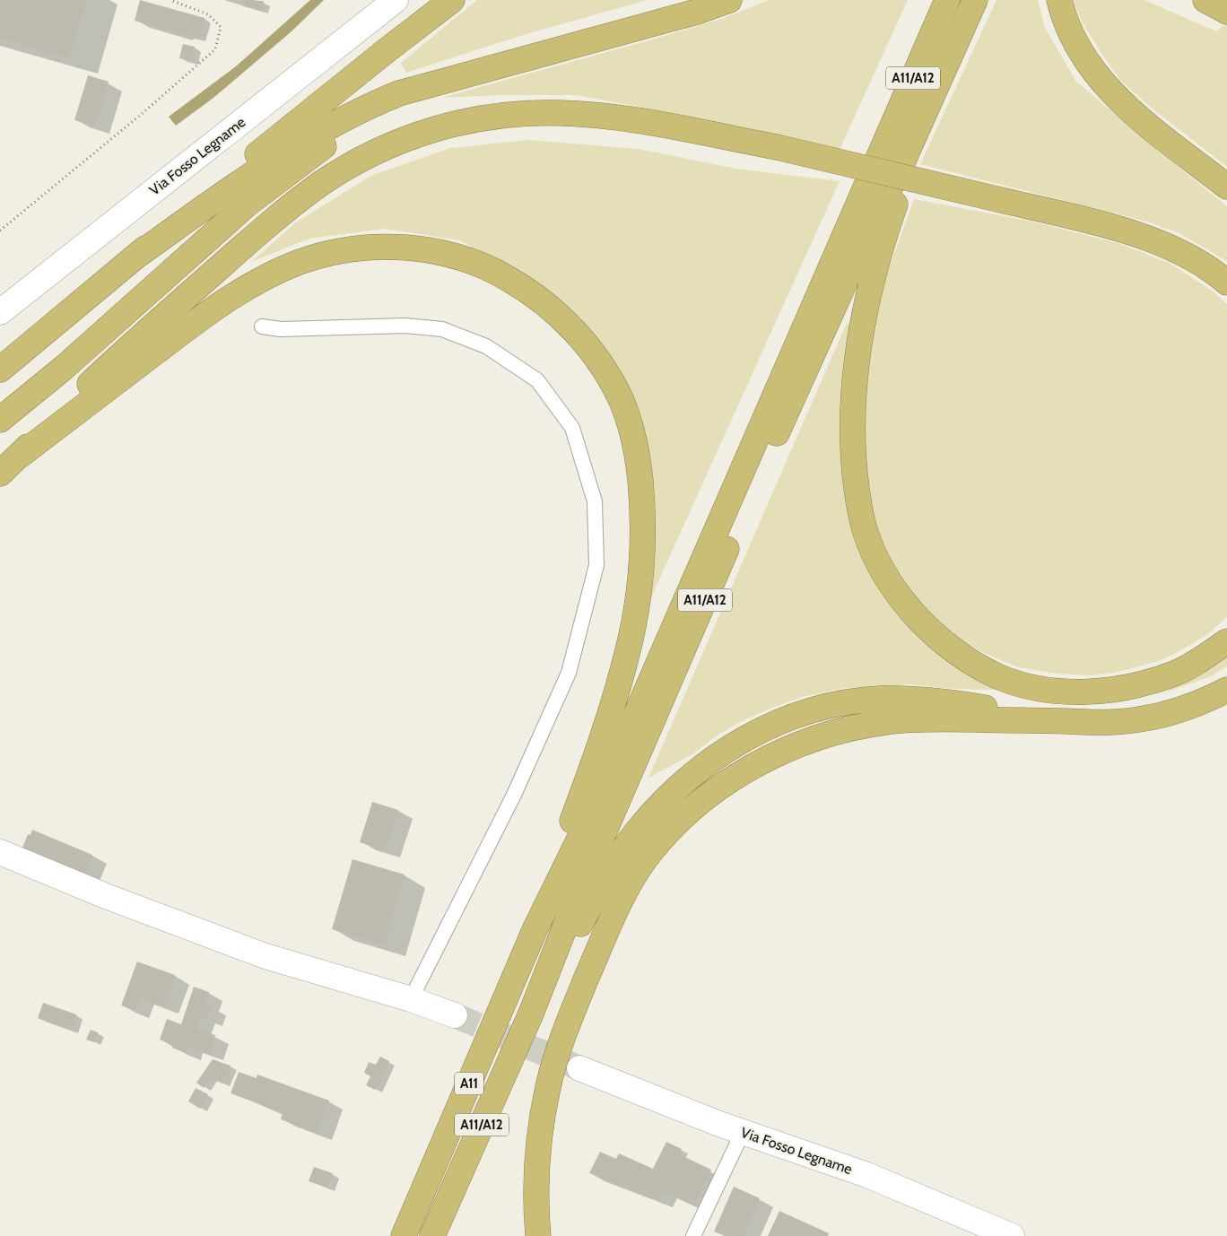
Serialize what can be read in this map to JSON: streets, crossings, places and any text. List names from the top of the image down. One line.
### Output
{"streets":{"highway":["A11/A12","A11"],"street":["Via Fosso Legname"]},"crossings":[["A11/A12","A11"]]}
